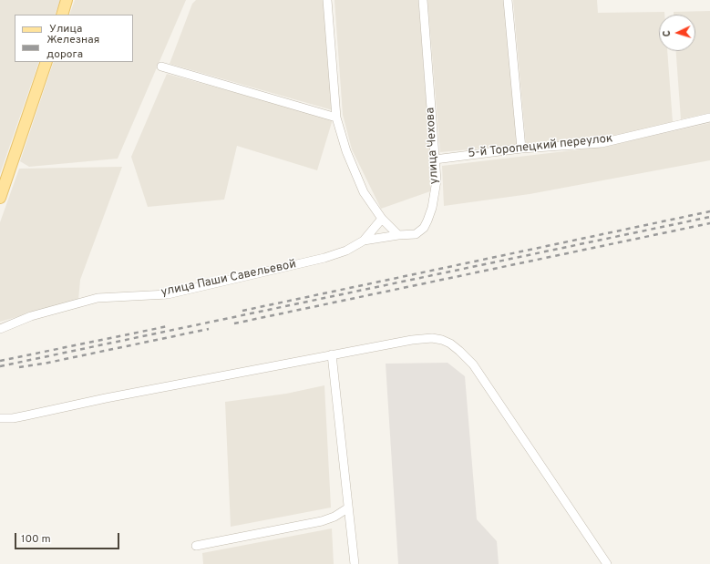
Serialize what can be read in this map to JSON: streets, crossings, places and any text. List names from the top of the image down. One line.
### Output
{"streets":{"street":["улица Чехова","5-й Торопецкий переулок","улица Паши Савельевой"]},"crossings":[["улица Чехова","5-й Торопецкий переулок"],["улица Чехова","улица Паши Савельевой"]],"legend":["Улица","Железная дорога"],"scale_bar":"100 m","north":"left"}
